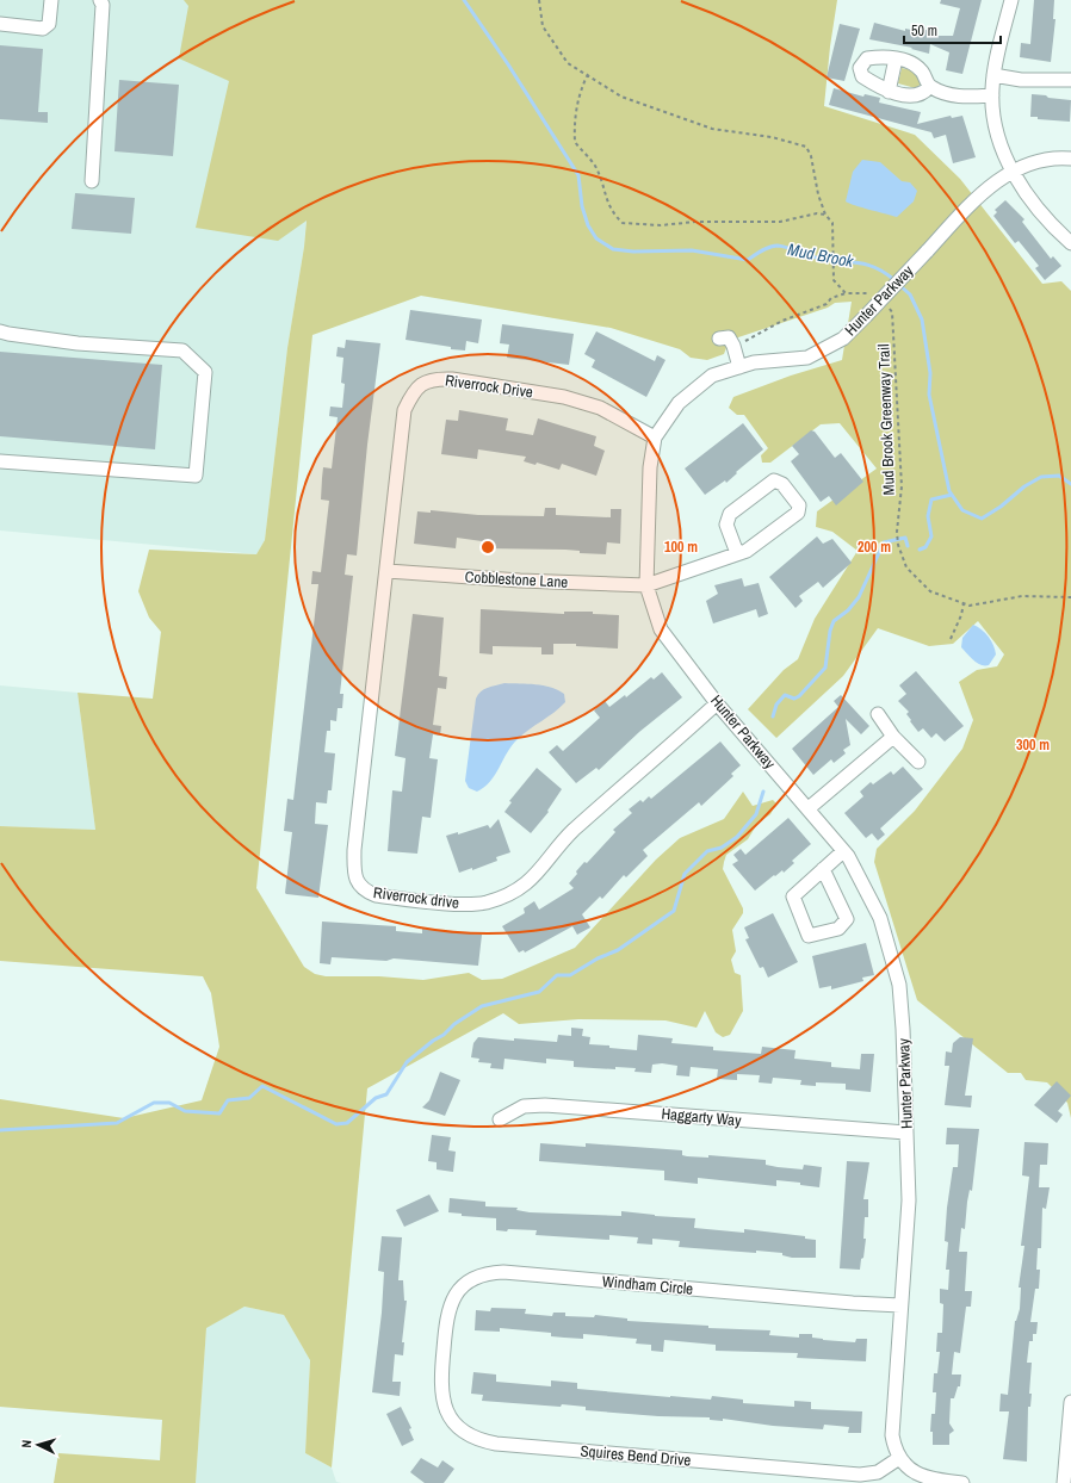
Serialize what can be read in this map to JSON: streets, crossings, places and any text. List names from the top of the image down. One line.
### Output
{"streets":{"street":["Hunter Parkway","Riverrock Drive","Cobblestone Lane","Riverrock drive","Haggarty Way","Windham Circle","Squires Bend Drive"],"path":["Mud Brook Greenway Trail"]},"crossings":[["Hunter Parkway","Riverrock Drive"],["Hunter Parkway","Cobblestone Lane"],["Hunter Parkway","Riverrock drive"],["Hunter Parkway","Haggarty Way"],["Hunter Parkway","Windham Circle"],["Hunter Parkway","Squires Bend Drive"],["Riverrock Drive","Cobblestone Lane"],["Riverrock Drive","Riverrock drive"],["Cobblestone Lane","Riverrock drive"],["Windham Circle","Squires Bend Drive"]],"water":["Mud Brook"],"scale_bar":"50 m","north":"left","rings":["100 m","200 m","300 m"]}
